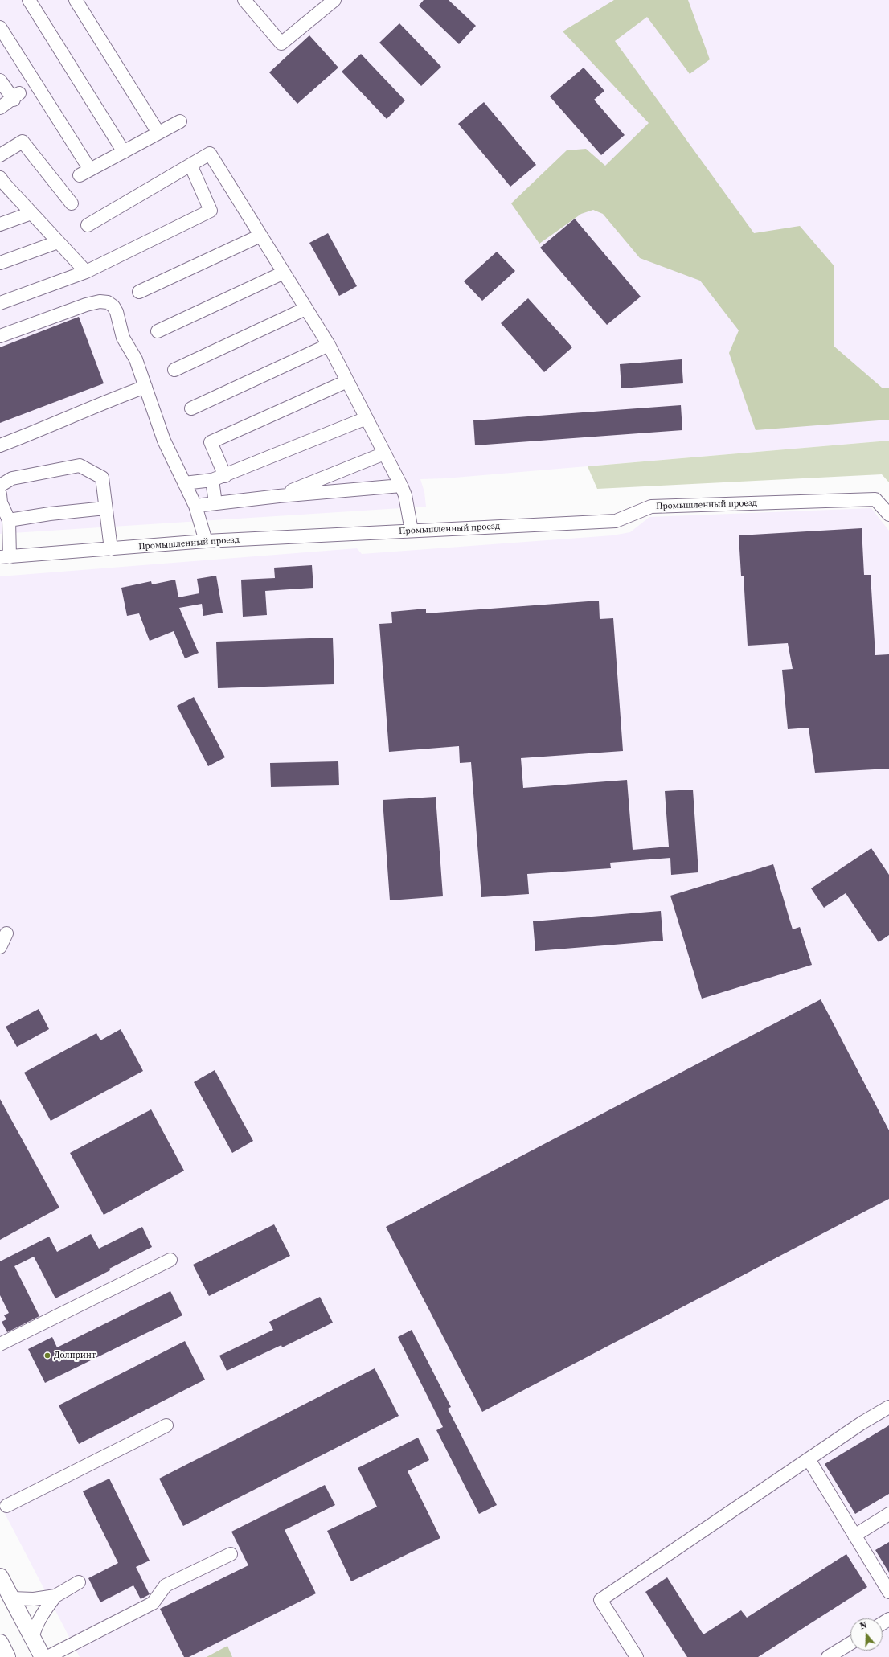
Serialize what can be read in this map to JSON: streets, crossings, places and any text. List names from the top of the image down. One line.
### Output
{"streets":{"street":["Промышленный проезд"]},"places":["Долпринт"],"north":"top"}
